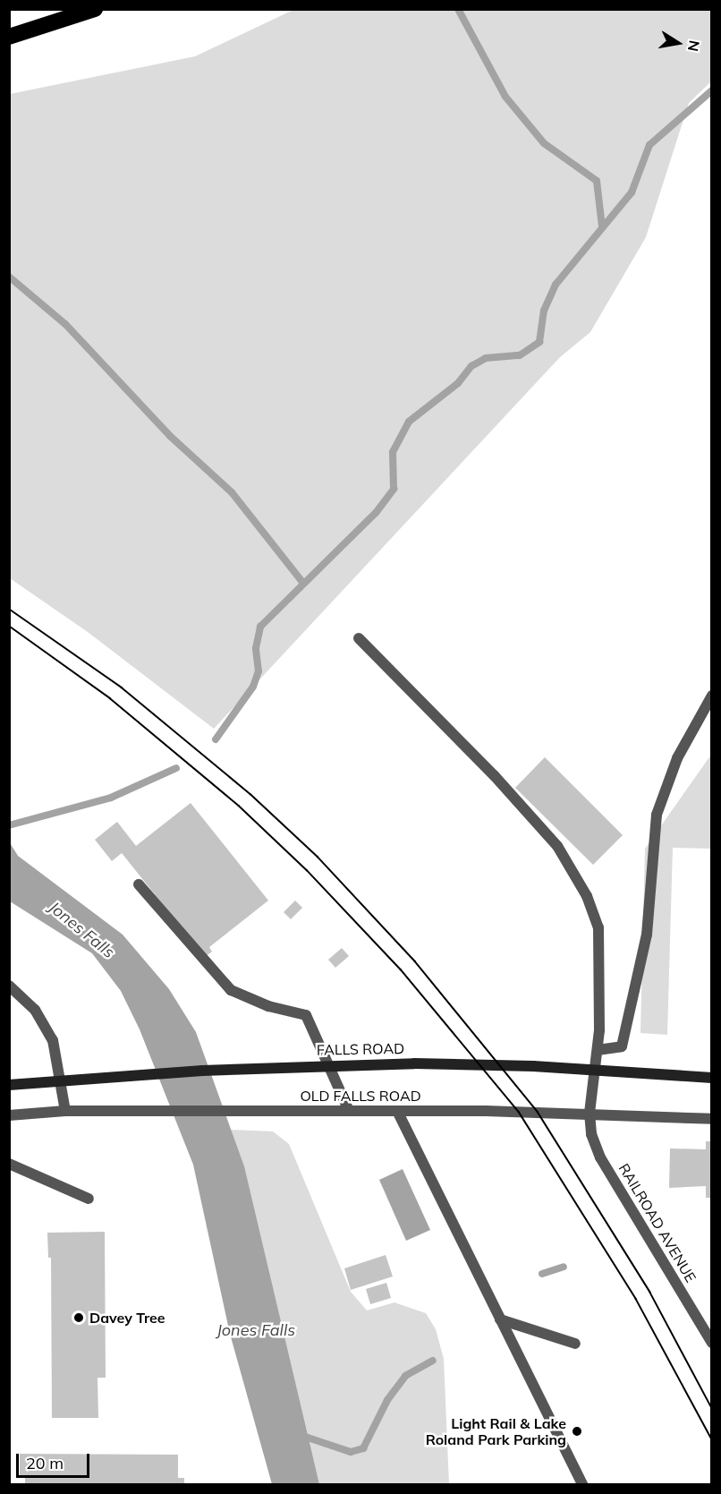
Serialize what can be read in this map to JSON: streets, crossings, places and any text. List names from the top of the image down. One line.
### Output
{"streets":{"main road":["FALLS ROAD"],"street":["OLD FALLS ROAD","RAILROAD AVENUE"]},"crossings":[["OLD FALLS ROAD","RAILROAD AVENUE"]],"water":["Jones Falls"],"places":["Davey Tree","Light Rail & Lake Roland Park Parking"],"scale_bar":"20 m","north":"right"}
